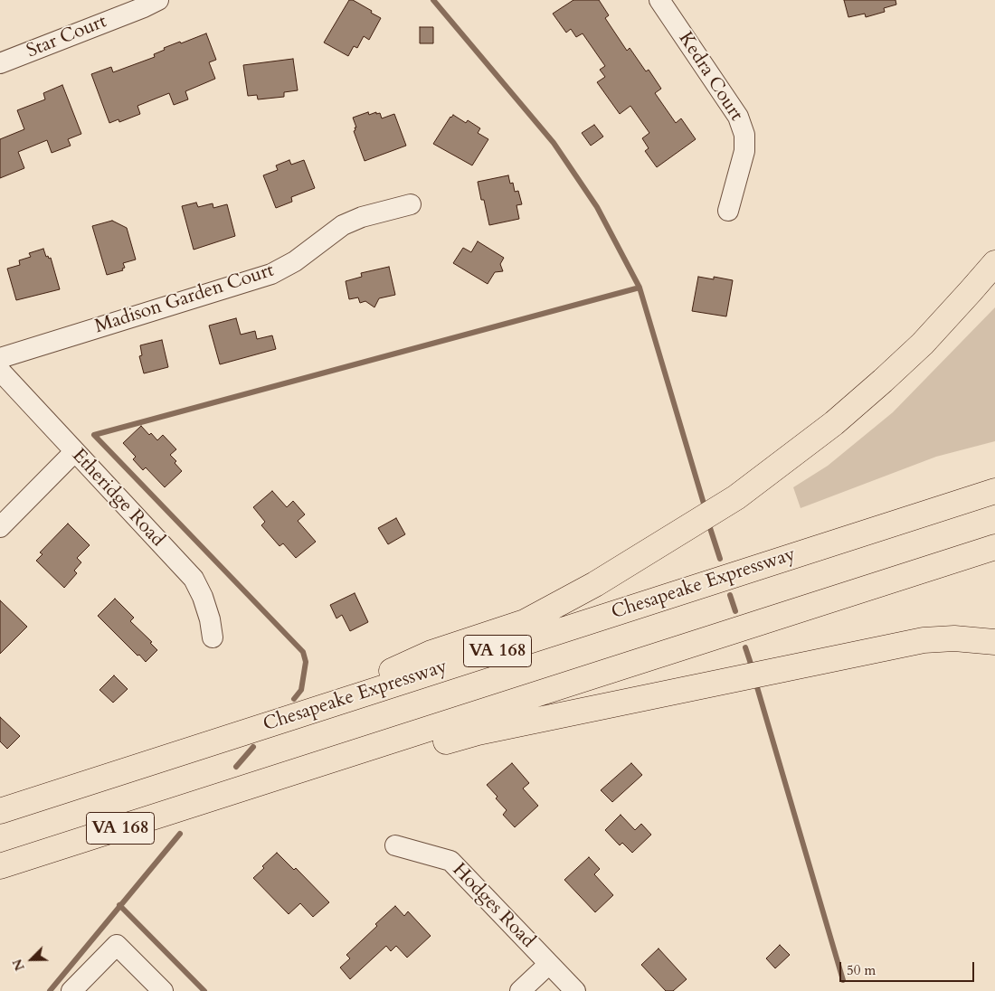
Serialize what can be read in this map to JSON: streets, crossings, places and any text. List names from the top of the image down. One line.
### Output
{"streets":{"highway":["Chesapeake Expressway","VA 168"],"street":["Star Court","Kedra Court","Madison Garden Court","Etheridge Road","Hodges Road"]},"scale_bar":"50 m","north":"bottom left"}
